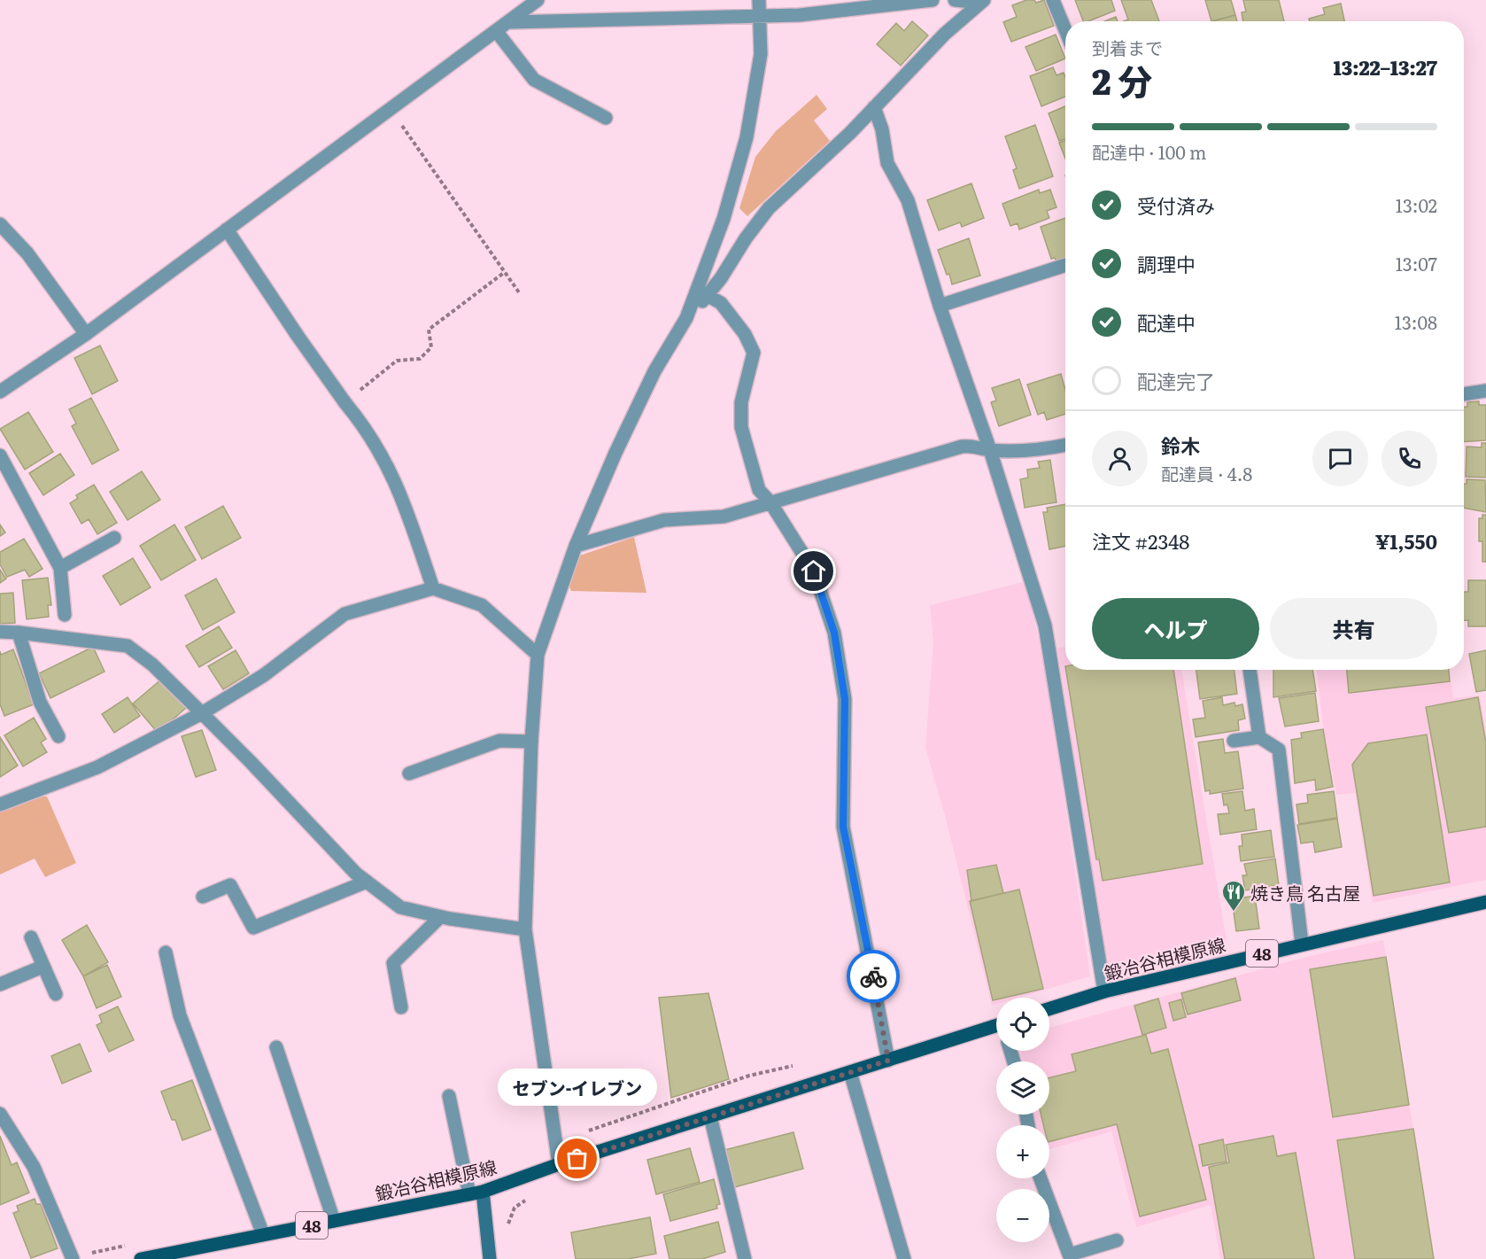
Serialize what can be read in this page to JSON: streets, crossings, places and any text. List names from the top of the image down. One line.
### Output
{"streets":{"main road":["48","鍛冶谷相模原線"]},"places":{"restaurant":["焼き鳥 名古屋"],"other":["セブン-イレブン"]},"page":{"heading":["2 分","到着まで","13:22–13:27"],"panel":["鈴木","配達員 · 4.8","注文 #2348","¥1,550"],"bar":"配達中 · 100 m","list":[["受付済み","13:02"],["調理中","13:07"],["配達中","13:08"],"配達完了"],"buttons":["ヘルプ","共有"],"map_buttons":["+","−"],"bubble":"セブン-イレブン"}}
